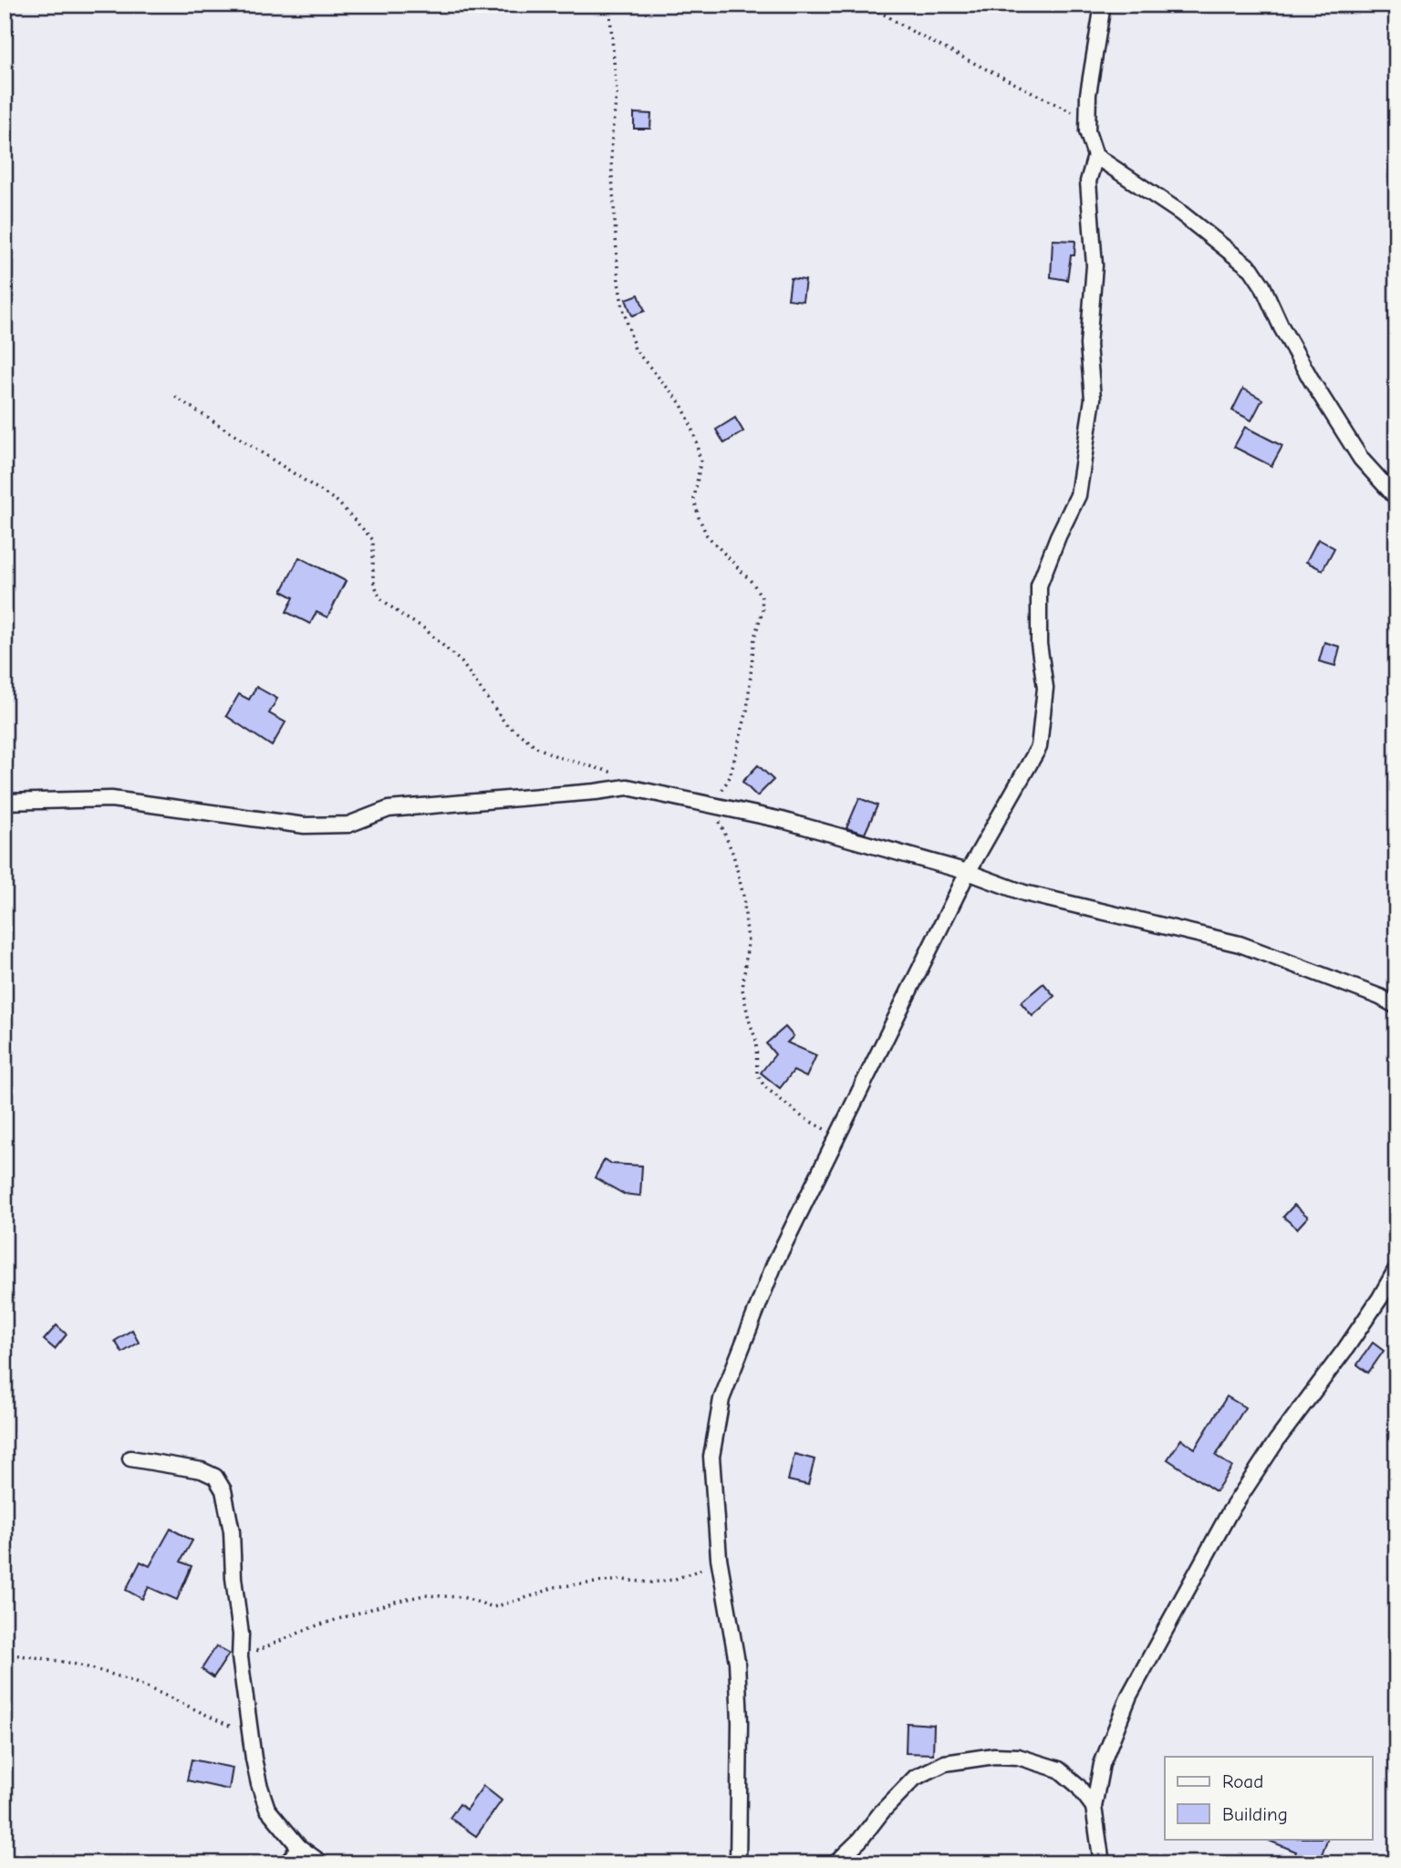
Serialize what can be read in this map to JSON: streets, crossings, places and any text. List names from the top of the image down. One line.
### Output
{"legend":["Road","Building"]}
